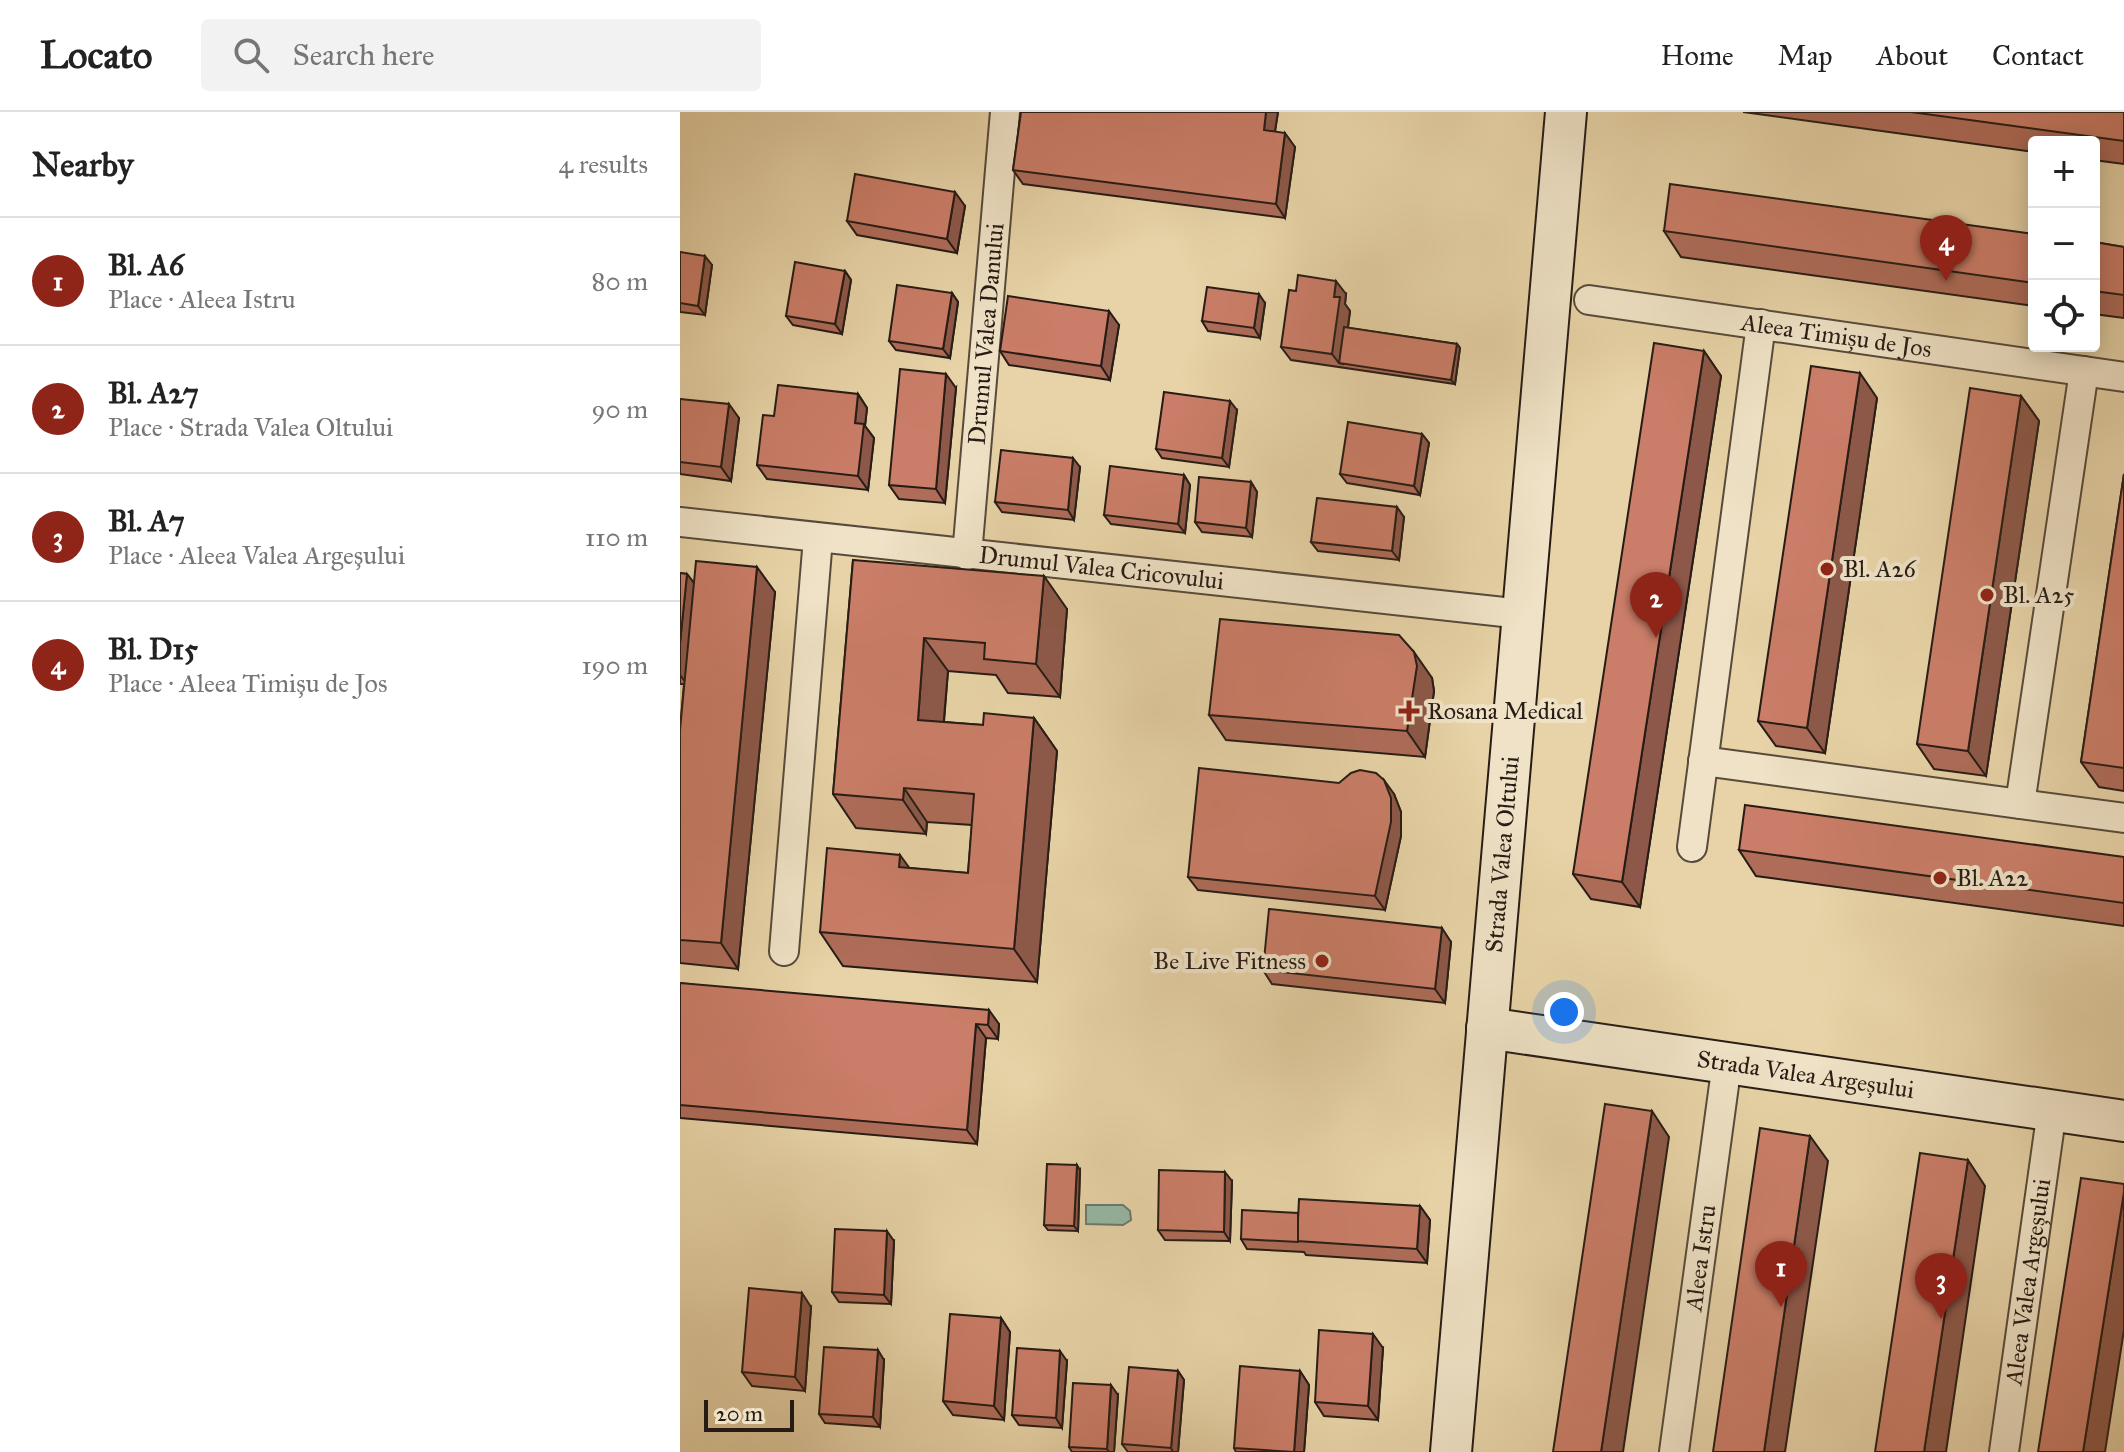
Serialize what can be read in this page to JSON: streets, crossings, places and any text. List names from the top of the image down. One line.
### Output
{"streets":{"main road":["Strada Valea Oltului","Strada Valea Argeșului"],"street":["Drumul Valea Danului","Aleea Timișu de Jos","Drumul Valea Cricovului","Aleea Istru","Aleea Valea Argeșului"]},"crossings":[["Drumul Valea Danului","Drumul Valea Cricovului"],["Drumul Valea Cricovului","Strada Valea Oltului"],["Strada Valea Oltului","Strada Valea Argeșului"],["Strada Valea Argeșului","Aleea Istru"],["Strada Valea Argeșului","Aleea Valea Argeșului"]],"places":{"other":["Bl. A26","Bl. A25","Bl. A22","Be Live Fitness"],"health":["Rosana Medical"]},"scale_bar":"20 m","page":{"header":"Locato","search":"Search here","nav":["Home","Map","About","Contact"],"heading":["Nearby","4 results"],"map_buttons":["+","−"],"pins":["4","2","1","3"],"list":[{"mark":"1","name":"Bl. A6","note":"Place · Aleea Istru","value":"80 m"},{"mark":"2","name":"Bl. A27","note":"Place · Strada Valea Oltului","value":"90 m"},{"mark":"3","name":"Bl. A7","note":"Place · Aleea Valea Argeșului","value":"110 m"},{"mark":"4","name":"Bl. D15","note":"Place · Aleea Timișu de Jos","value":"190 m"}],"scale":"20 m"}}
